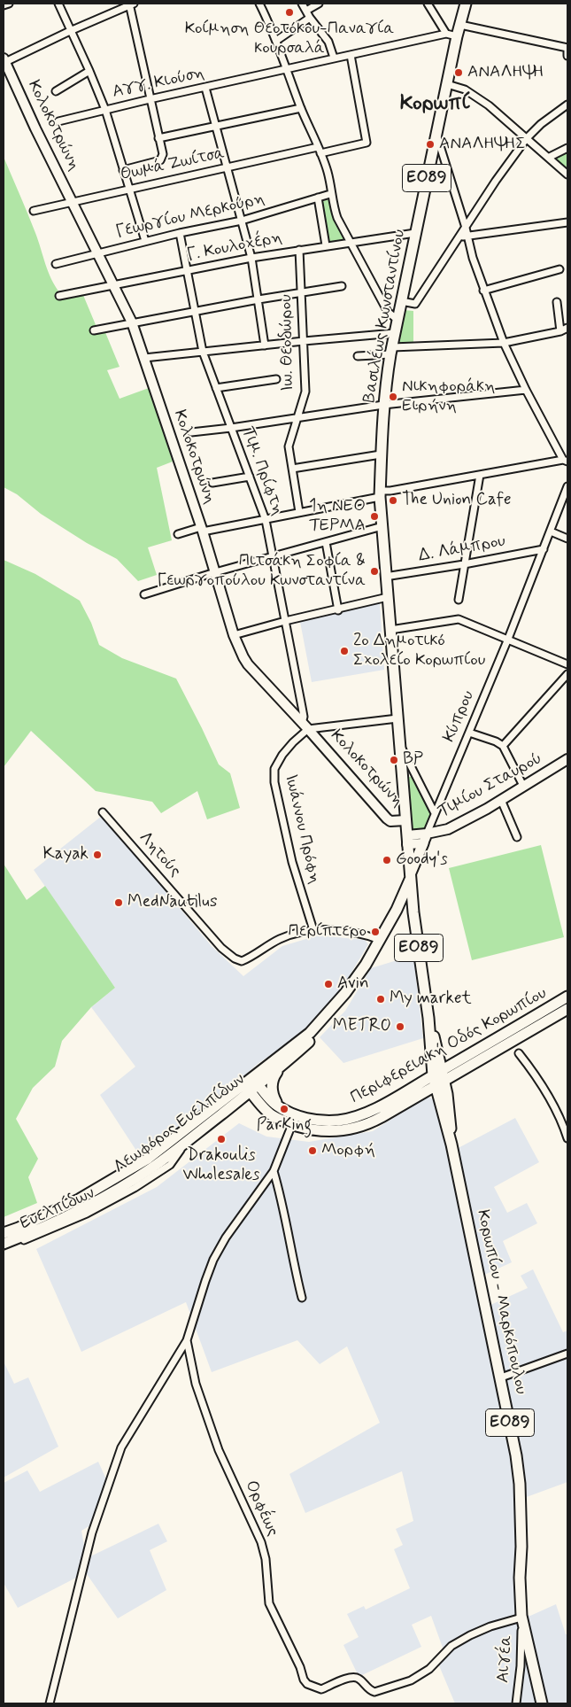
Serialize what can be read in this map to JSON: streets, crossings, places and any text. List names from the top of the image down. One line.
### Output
{"streets":{"main road":["ΕΟ89","Βασιλέως Κωνσταντίνου","Περιφερειακή Οδός Κορωπίου","Λεωφόρος Ευελπίδων","Κορωπίου - Μαρκόπουλου"],"street":["Αγγ. Κιούση","Κολοκοτρώνη","Θωμά Ζωίτσα","Γεωργίου Μερκούρη","Γ. Κουλοχέρη","Ιω. Θεοδώρου","Τιμ. Πρίφτη","Δ. Λάμπρου","Κύπρου","Τιμίου Σταυρού","Ιωάννου Πρόφη","Λητούς","Ευελπίδων","Ορφέως","Αιγέα"]},"crossings":[["Αγγ. Κιούση","Θωμά Ζωίτσα"],["Κολοκοτρώνη","Θωμά Ζωίτσα"],["Κολοκοτρώνη","Γεωργίου Μερκούρη"],["Κολοκοτρώνη","Γ. Κουλοχέρη"],["Κολοκοτρώνη","Βασιλέως Κωνσταντίνου"],["Κολοκοτρώνη","Τιμ. Πρίφτη"],["Κολοκοτρώνη","Ιωάννου Πρόφη"],["Γεωργίου Μερκούρη","Τιμ. Πρίφτη"],["Γ. Κουλοχέρη","Βασιλέως Κωνσταντίνου"],["Γ. Κουλοχέρη","Ιω. Θεοδώρου"],["Γ. Κουλοχέρη","Τιμ. Πρίφτη"],["Βασιλέως Κωνσταντίνου","Δ. Λάμπρου"],["Βασιλέως Κωνσταντίνου","Τιμίου Σταυρού"],["Βασιλέως Κωνσταντίνου","Λεωφόρος Ευελπίδων"],["Βασιλέως Κωνσταντίνου","Κορωπίου - Μαρκόπουλου"],["Τιμ. Πρίφτη","Ιωάννου Πρόφη"],["Δ. Λάμπρου","Κύπρου"],["Κύπρου","Τιμίου Σταυρού"],["Κύπρου","Λεωφόρος Ευελπίδων"],["Τιμίου Σταυρού","Λεωφόρος Ευελπίδων"],["Ιωάννου Πρόφη","Λητούς"],["Λητούς","Λεωφόρος Ευελπίδων"],["Περιφερειακή Οδός Κορωπίου","Λεωφόρος Ευελπίδων"],["Περιφερειακή Οδός Κορωπίου","Κορωπίου - Μαρκόπουλου"],["Περιφερειακή Οδός Κορωπίου","Ορφέως"],["Λεωφόρος Ευελπίδων","Ευελπίδων"],["Λεωφόρος Ευελπίδων","Κορωπίου - Μαρκόπουλου"],["Κορωπίου - Μαρκόπουλου","Ορφέως"],["Κορωπίου - Μαρκόπουλου","Αιγέα"],["Ορφέως","Αιγέα"]],"districts":["Κορωπί"],"places":["Κοίμηση Θεοτόκου-Παναγία κουρσαλά","ΑΝΑΛΗΨΗ","ΑΝΑΛΗΨΗΣ","Νικηφοράκη Ειρήνη","The Union Cafe","1η ΝΕΟ ΤΕΡΜΑ","Πιτσάκη Σοφία & Γεωργοπούλου Κωνσταντίνα","2ο Δημοτικό Σχολείο Κορωπίου","BP","Kayak","Goody's","MedNautilus","Περίπτερο","Avin","My market","METRO","ParKing","Drakoulis Wholesales","Μορφή"]}
